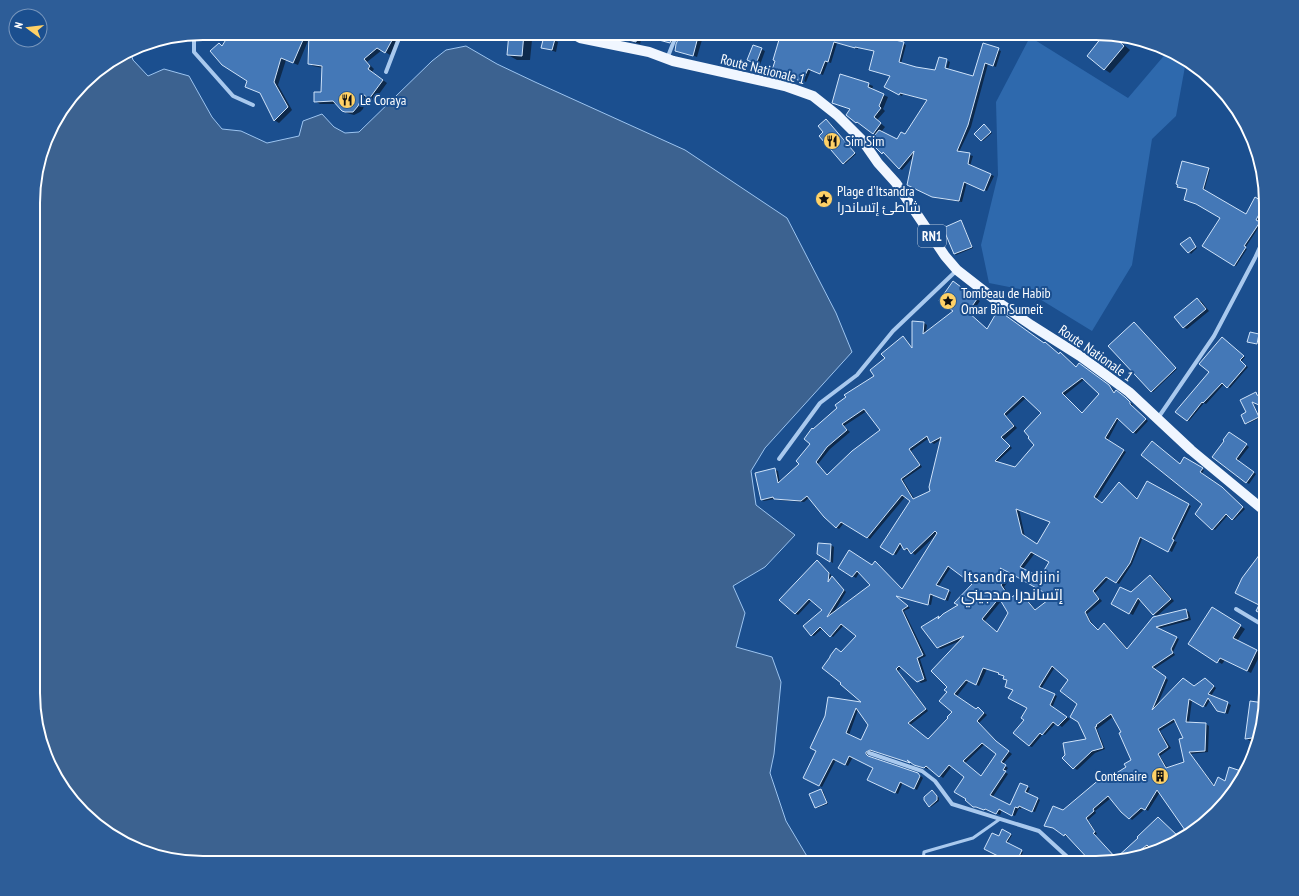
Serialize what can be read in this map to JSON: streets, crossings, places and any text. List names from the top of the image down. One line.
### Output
{"streets":{"main road":["Route Nationale 1","RN1"]},"districts":["Itsandra Mdjini إتساندرا مدجيني"],"places":{"restaurant":["Le Coraya","Sim Sim"],"place":["Plage d'Itsandra شاطئ إتساندرا","Tombeau de Habib Omar Bin Sumeit"],"building":["Contenaire"]},"north":"left"}
